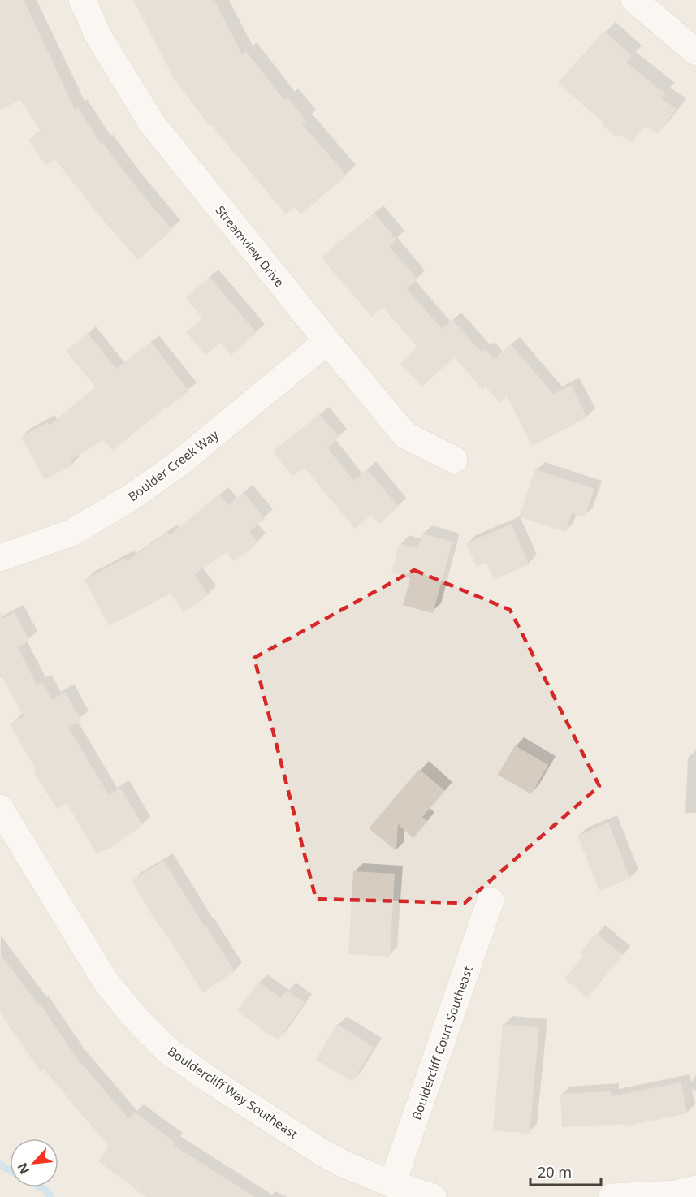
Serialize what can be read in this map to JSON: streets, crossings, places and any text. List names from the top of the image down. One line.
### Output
{"streets":{"street":["Streamview Drive","Boulder Creek Way","Bouldercliff Court Southeast","Bouldercliff Way Southeast"]},"crossings":[["Streamview Drive","Boulder Creek Way"],["Bouldercliff Court Southeast","Bouldercliff Way Southeast"]],"scale_bar":"20 m","north":"bottom left"}
